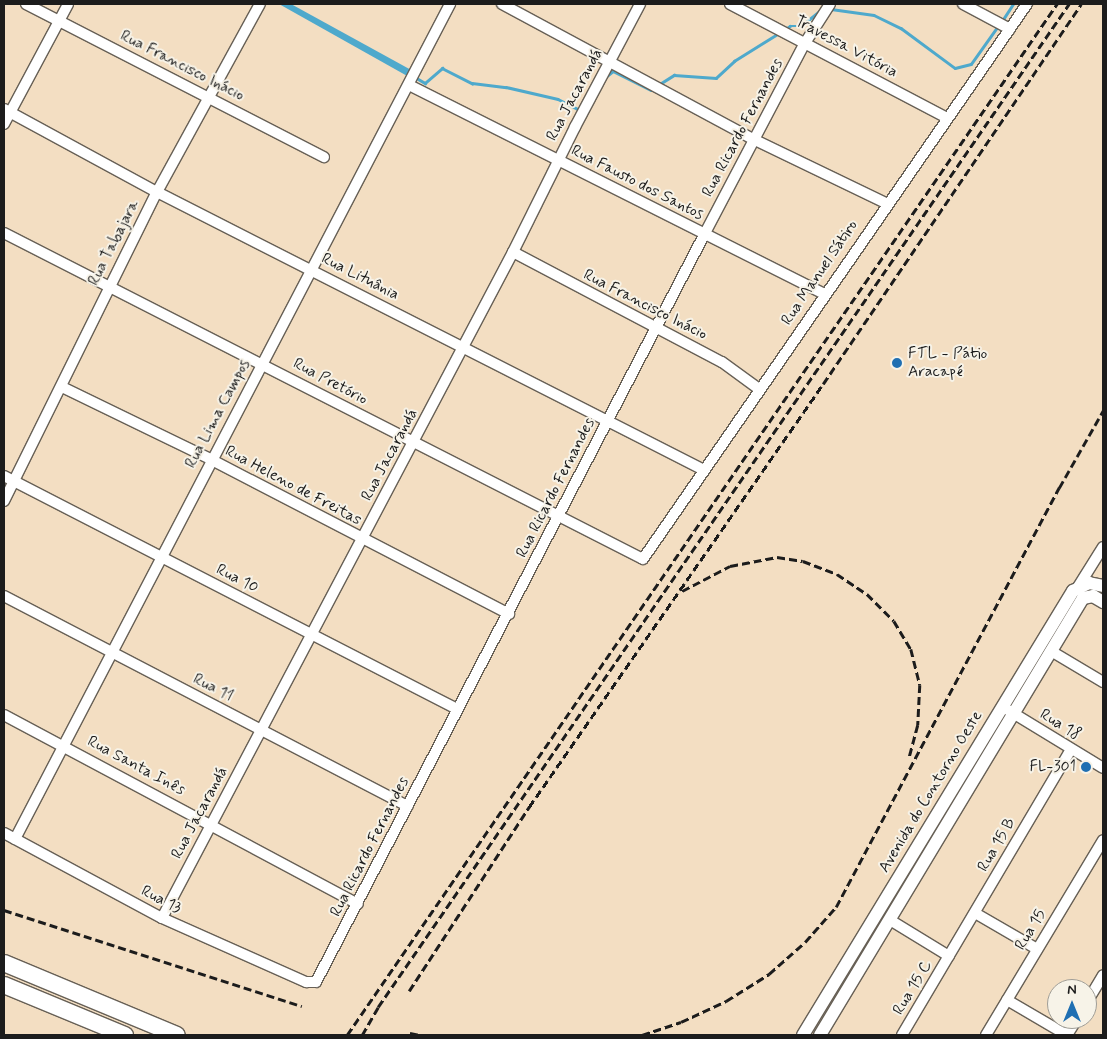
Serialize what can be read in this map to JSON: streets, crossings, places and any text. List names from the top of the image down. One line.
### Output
{"streets":{"street":["Travessa Vitória","Rua Francisco Inácio","Rua Jacarandá","Rua Ricardo Fernandes","Rua Fausto dos Santos","Rua Tabajara","Rua Manuel Sátiro","Rua Lituânia","Rua Pretório","Rua Lima Campos","Rua Heleno de Freitas","Rua 10","Rua 11","Rua 18","Rua Santa Inês","Avenida do Contorno Oeste","Rua 15 B","Rua 13","Rua 15","Rua 15 C"]},"crossings":[["Travessa Vitória","Rua Ricardo Fernandes"],["Travessa Vitória","Rua Manuel Sátiro"],["Rua Francisco Inácio","Rua Jacarandá"],["Rua Francisco Inácio","Rua Ricardo Fernandes"],["Rua Francisco Inácio","Rua Tabajara"],["Rua Francisco Inácio","Rua Manuel Sátiro"],["Rua Jacarandá","Rua Fausto dos Santos"],["Rua Jacarandá","Rua Lituânia"],["Rua Jacarandá","Rua Pretório"],["Rua Jacarandá","Rua Heleno de Freitas"],["Rua Jacarandá","Rua 10"],["Rua Jacarandá","Rua 11"],["Rua Jacarandá","Rua Santa Inês"],["Rua Jacarandá","Rua 13"],["Rua Ricardo Fernandes","Rua Fausto dos Santos"],["Rua Ricardo Fernandes","Rua Lituânia"],["Rua Ricardo Fernandes","Rua Pretório"],["Rua Ricardo Fernandes","Rua Heleno de Freitas"],["Rua Ricardo Fernandes","Rua 10"],["Rua Ricardo Fernandes","Rua 11"],["Rua Ricardo Fernandes","Rua Santa Inês"],["Rua Ricardo Fernandes","Rua 13"],["Rua Fausto dos Santos","Rua Manuel Sátiro"],["Rua Fausto dos Santos","Rua Lima Campos"],["Rua Tabajara","Rua Lituânia"],["Rua Tabajara","Rua Pretório"],["Rua Tabajara","Rua Heleno de Freitas"],["Rua Tabajara","Rua 10"],["Rua Manuel Sátiro","Rua Lituânia"],["Rua Manuel Sátiro","Rua Pretório"],["Rua Lituânia","Rua Lima Campos"],["Rua Pretório","Rua Lima Campos"],["Rua Lima Campos","Rua Heleno de Freitas"],["Rua Lima Campos","Rua 10"],["Rua Lima Campos","Rua 11"],["Rua Lima Campos","Rua Santa Inês"],["Rua Lima Campos","Rua 13"],["Rua 18","Avenida do Contorno Oeste"],["Rua 18","Rua 15 B"],["Rua 15 B","Rua 15 C"]],"places":["FTL - Pátio Aracapé","FL-301"],"north":"top"}
